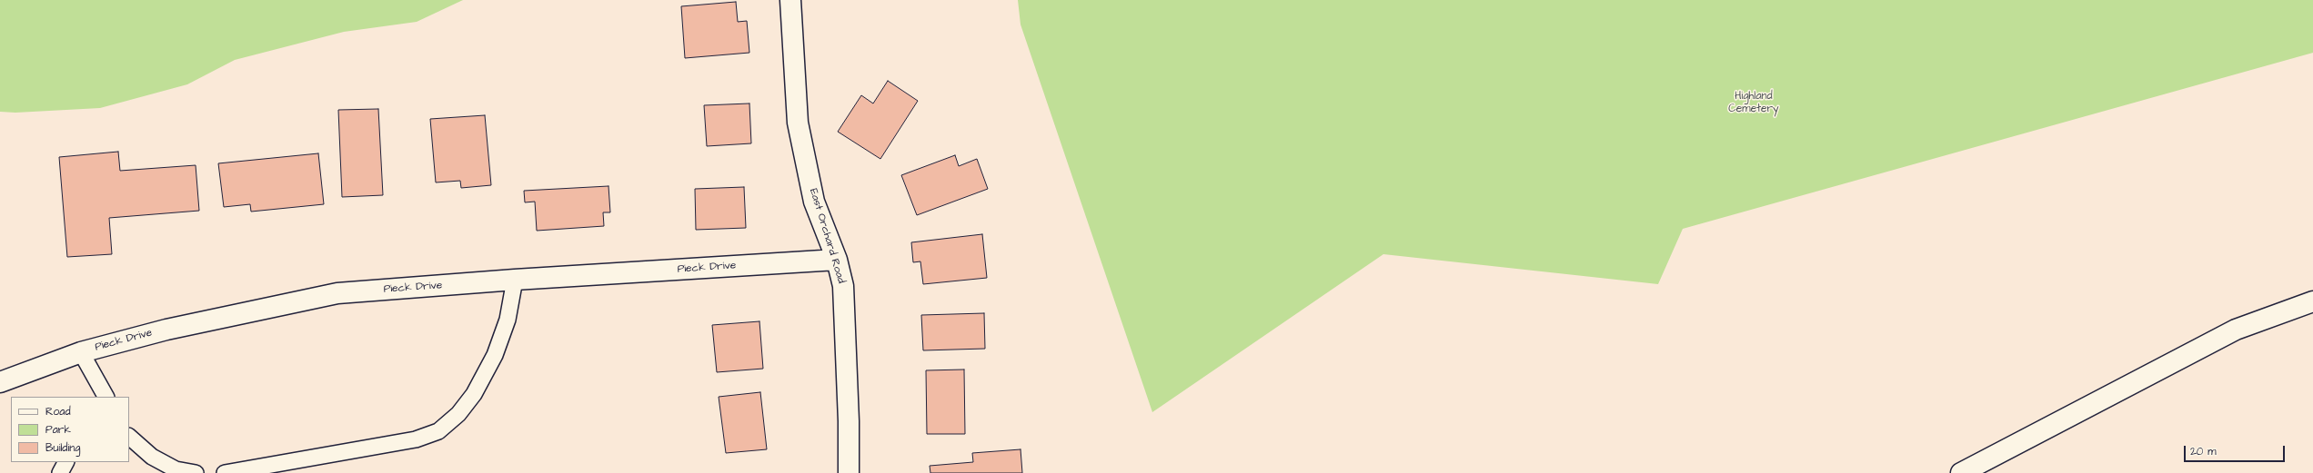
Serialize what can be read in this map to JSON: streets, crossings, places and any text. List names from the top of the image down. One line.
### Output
{"streets":{"main road":["East Orchard Road","Pieck Drive"]},"crossings":[["East Orchard Road","Pieck Drive"]],"parks":["Highland Cemetery"],"legend":["Road","Park","Building"],"scale_bar":"20 m"}
